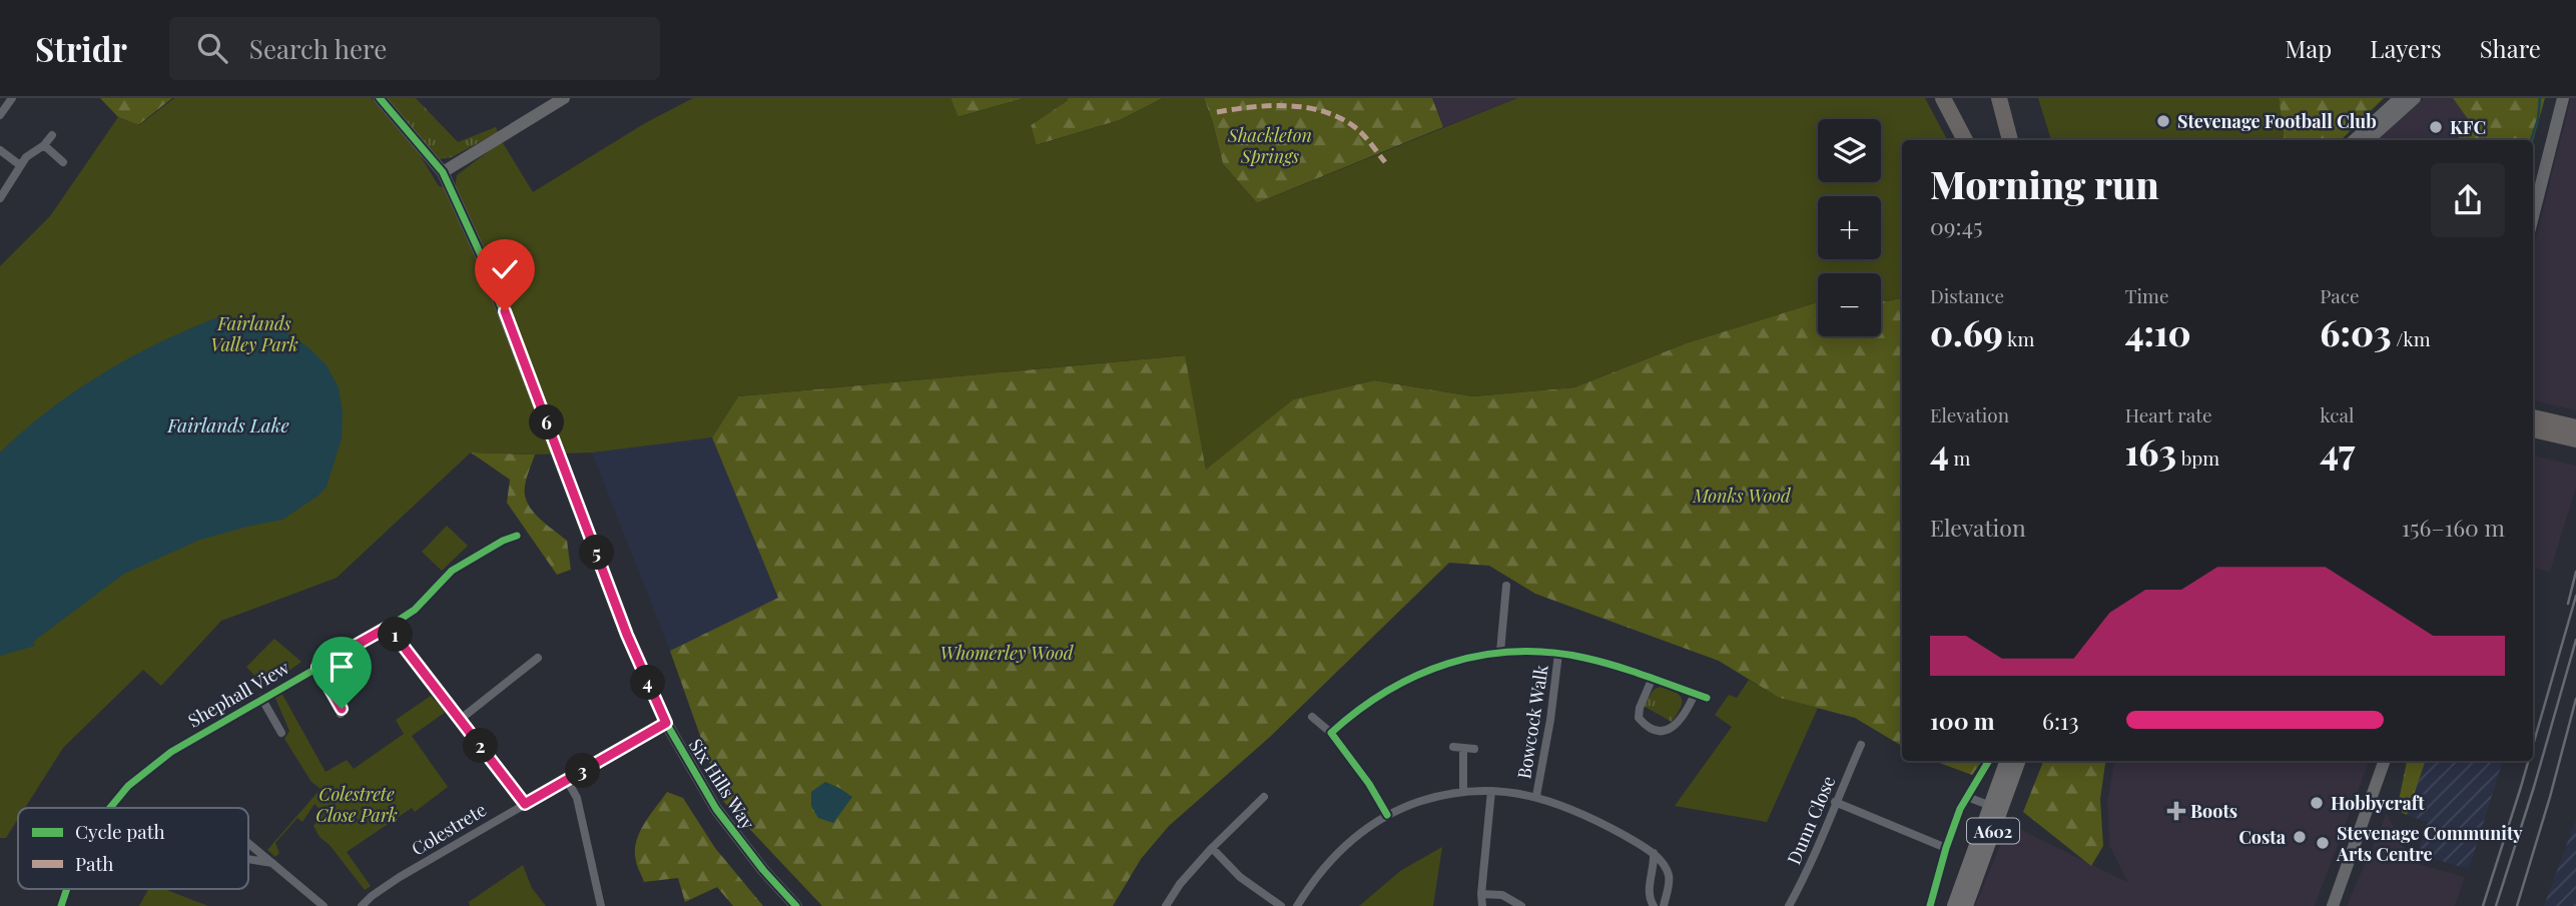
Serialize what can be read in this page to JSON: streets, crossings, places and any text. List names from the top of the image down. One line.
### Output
{"streets":{"main road":["A602"],"street":["Shephall View","Bowcock Walk","Six Hills Way","Dunn Close","Colestrete"]},"crossings":[["Six Hills Way","Colestrete"]],"water":["Fairlands Lake"],"parks":["Shackleton Springs","Fairlands Valley Park","Monks Wood","Whomerley Wood","Colestrete Close Park"],"places":{"other":["Stevenage Football Club","KFC","Hobbycraft","Costa","Stevenage Community Arts Centre"],"health":["Boots"]},"legend":["Cycle path","Path"],"page":{"header":"Stridr","search":"Search here","nav":["Map","Layers","Share"],"map_buttons":["+","−"],"heading":["Morning run","09:45"],"stats":[["Distance","0.69 km"],["Time","4:10"],["Pace","6:03 /km"],["Elevation","4 m"],["Heart rate","163 bpm"],["kcal","47"]],"pins":["6","5","1","4","2","3"],"chart":["Elevation","156–160 m"],"list":[{"name":"100 m","note":"6:13"}]}}
